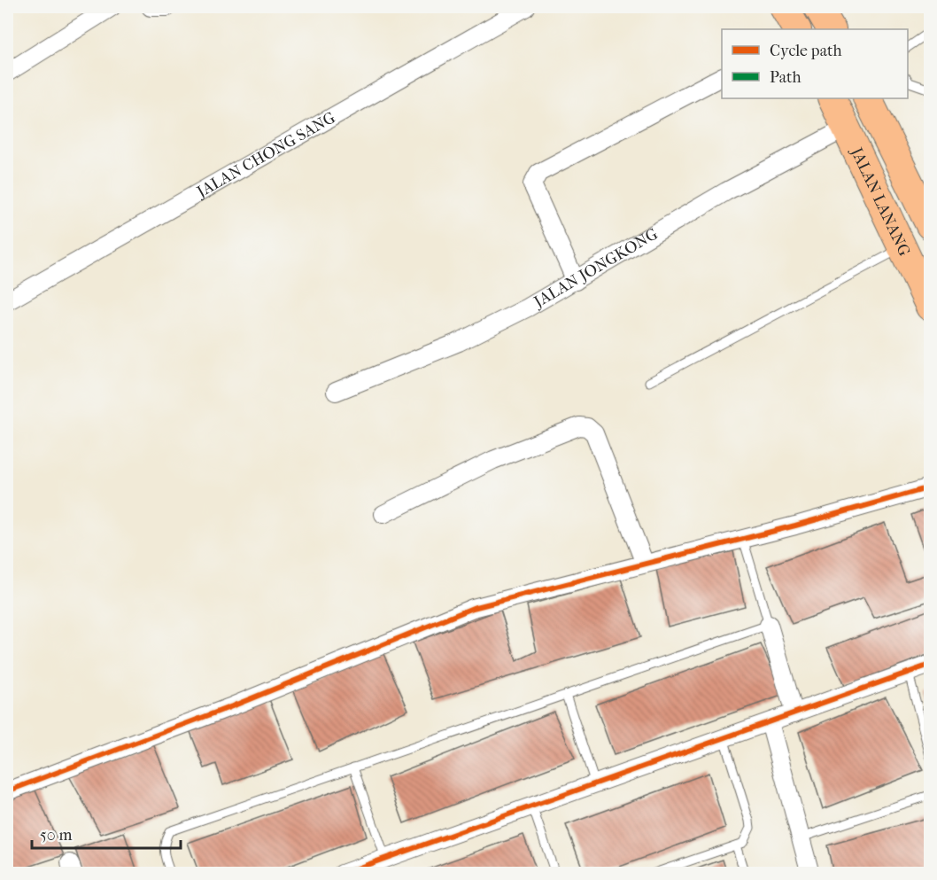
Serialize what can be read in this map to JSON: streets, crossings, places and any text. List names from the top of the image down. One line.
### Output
{"streets":{"main road":["JALAN LANANG"],"street":["JALAN CHONG SANG","JALAN JONGKONG"]},"crossings":[["JALAN LANANG","JALAN JONGKONG"]],"legend":["Cycle path","Path"],"scale_bar":"50 m"}
